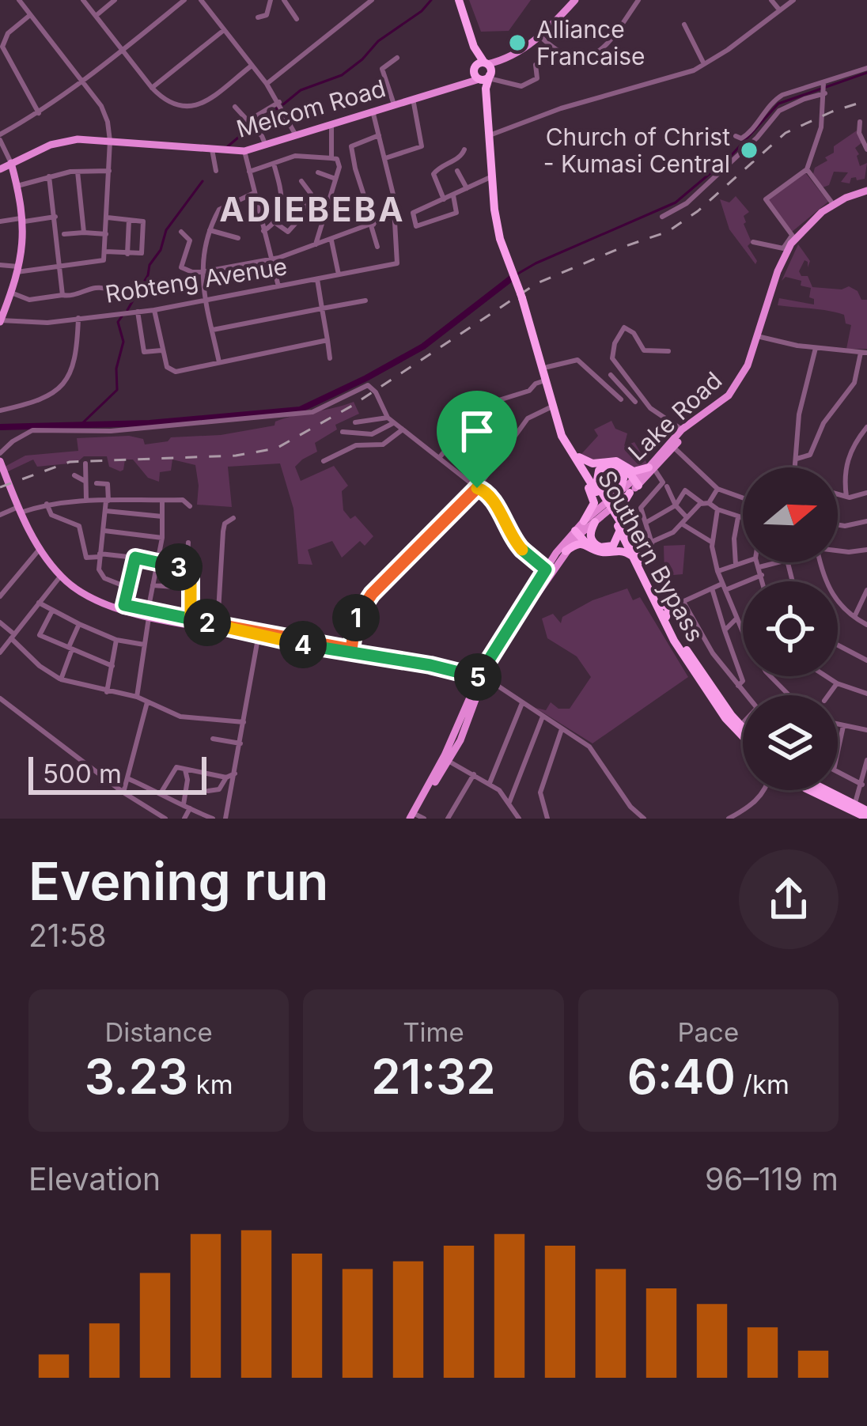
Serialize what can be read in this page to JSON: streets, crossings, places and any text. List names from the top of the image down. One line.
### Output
{"streets":{"highway":["Southern Bypass"],"main road":["Melcom Road","Lake Road"],"street":["Robteng Avenue"]},"crossings":[["Melcom Road","Southern Bypass"]],"districts":["ADIEBEBA"],"places":["Alliance Francaise","Church of Christ - Kumasi Central"],"scale_bar":"500 m","north":"right","page":{"pins":["3","1","2","4","5"],"scale":"500 m","heading":["Evening run","21:58"],"stats":[["Distance","3.23 km"],["Time","21:32"],["Pace","6:40 /km"]],"chart":["Elevation","96–119 m"]}}
